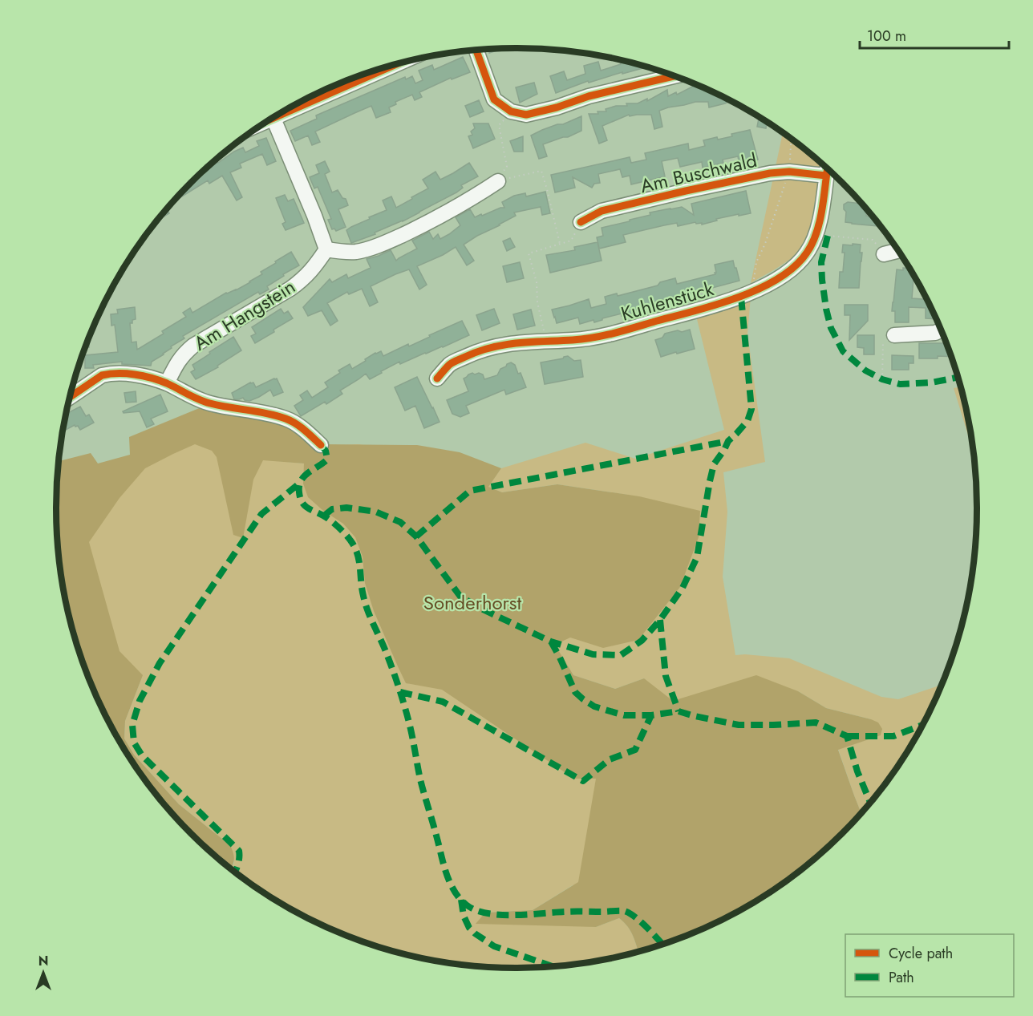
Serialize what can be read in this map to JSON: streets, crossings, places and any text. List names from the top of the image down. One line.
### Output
{"streets":{"street":["Am Buschwald","Kuhlenstück","Am Hangstein"]},"parks":["Sonderhorst"],"legend":["Cycle path","Path"],"scale_bar":"100 m","north":"top"}
